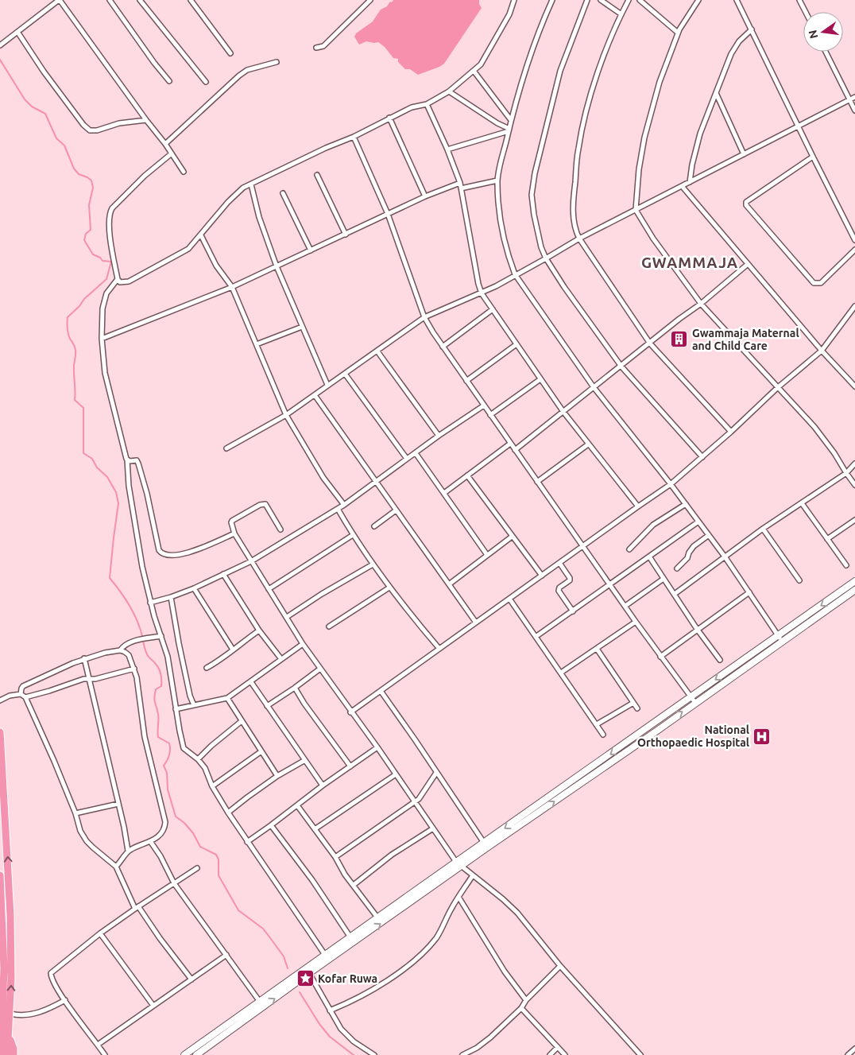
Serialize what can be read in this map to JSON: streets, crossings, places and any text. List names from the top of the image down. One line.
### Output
{"districts":["GWAMMAJA"],"places":{"building":["Gwammaja Maternal and Child Care"],"hospital":["National Orthopaedic Hospital"],"place":["Kofar Ruwa"]},"north":"left"}
